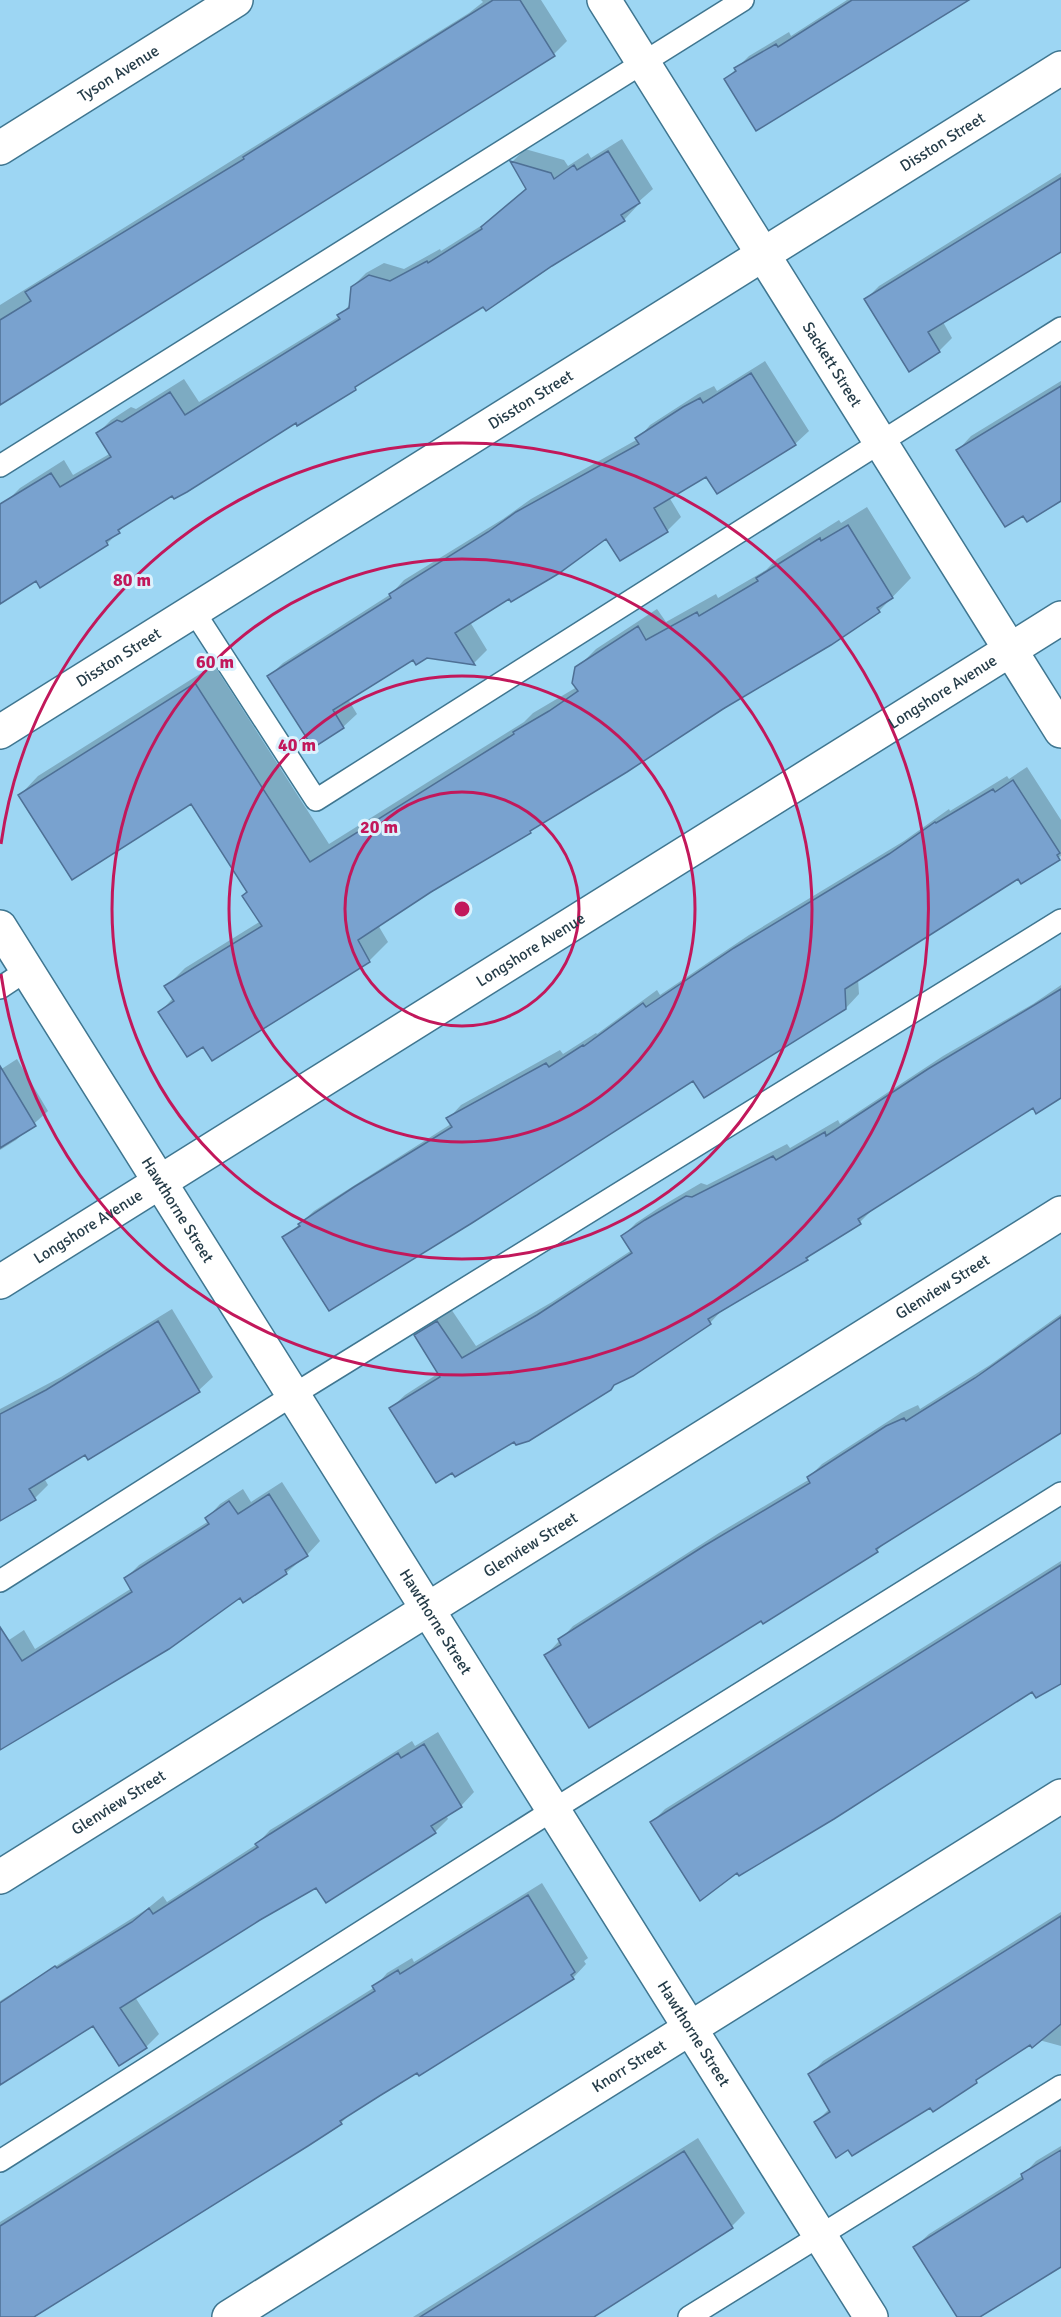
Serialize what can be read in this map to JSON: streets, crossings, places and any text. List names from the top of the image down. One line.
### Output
{"streets":{"street":["Tyson Avenue","Disston Street","Sackett Street","Longshore Avenue","Hawthorne Street","Glenview Street","Knorr Street"]},"crossings":[["Disston Street","Sackett Street"],["Sackett Street","Longshore Avenue"],["Longshore Avenue","Hawthorne Street"],["Hawthorne Street","Glenview Street"],["Hawthorne Street","Knorr Street"]],"rings":["80 m","60 m","40 m","20 m"]}
